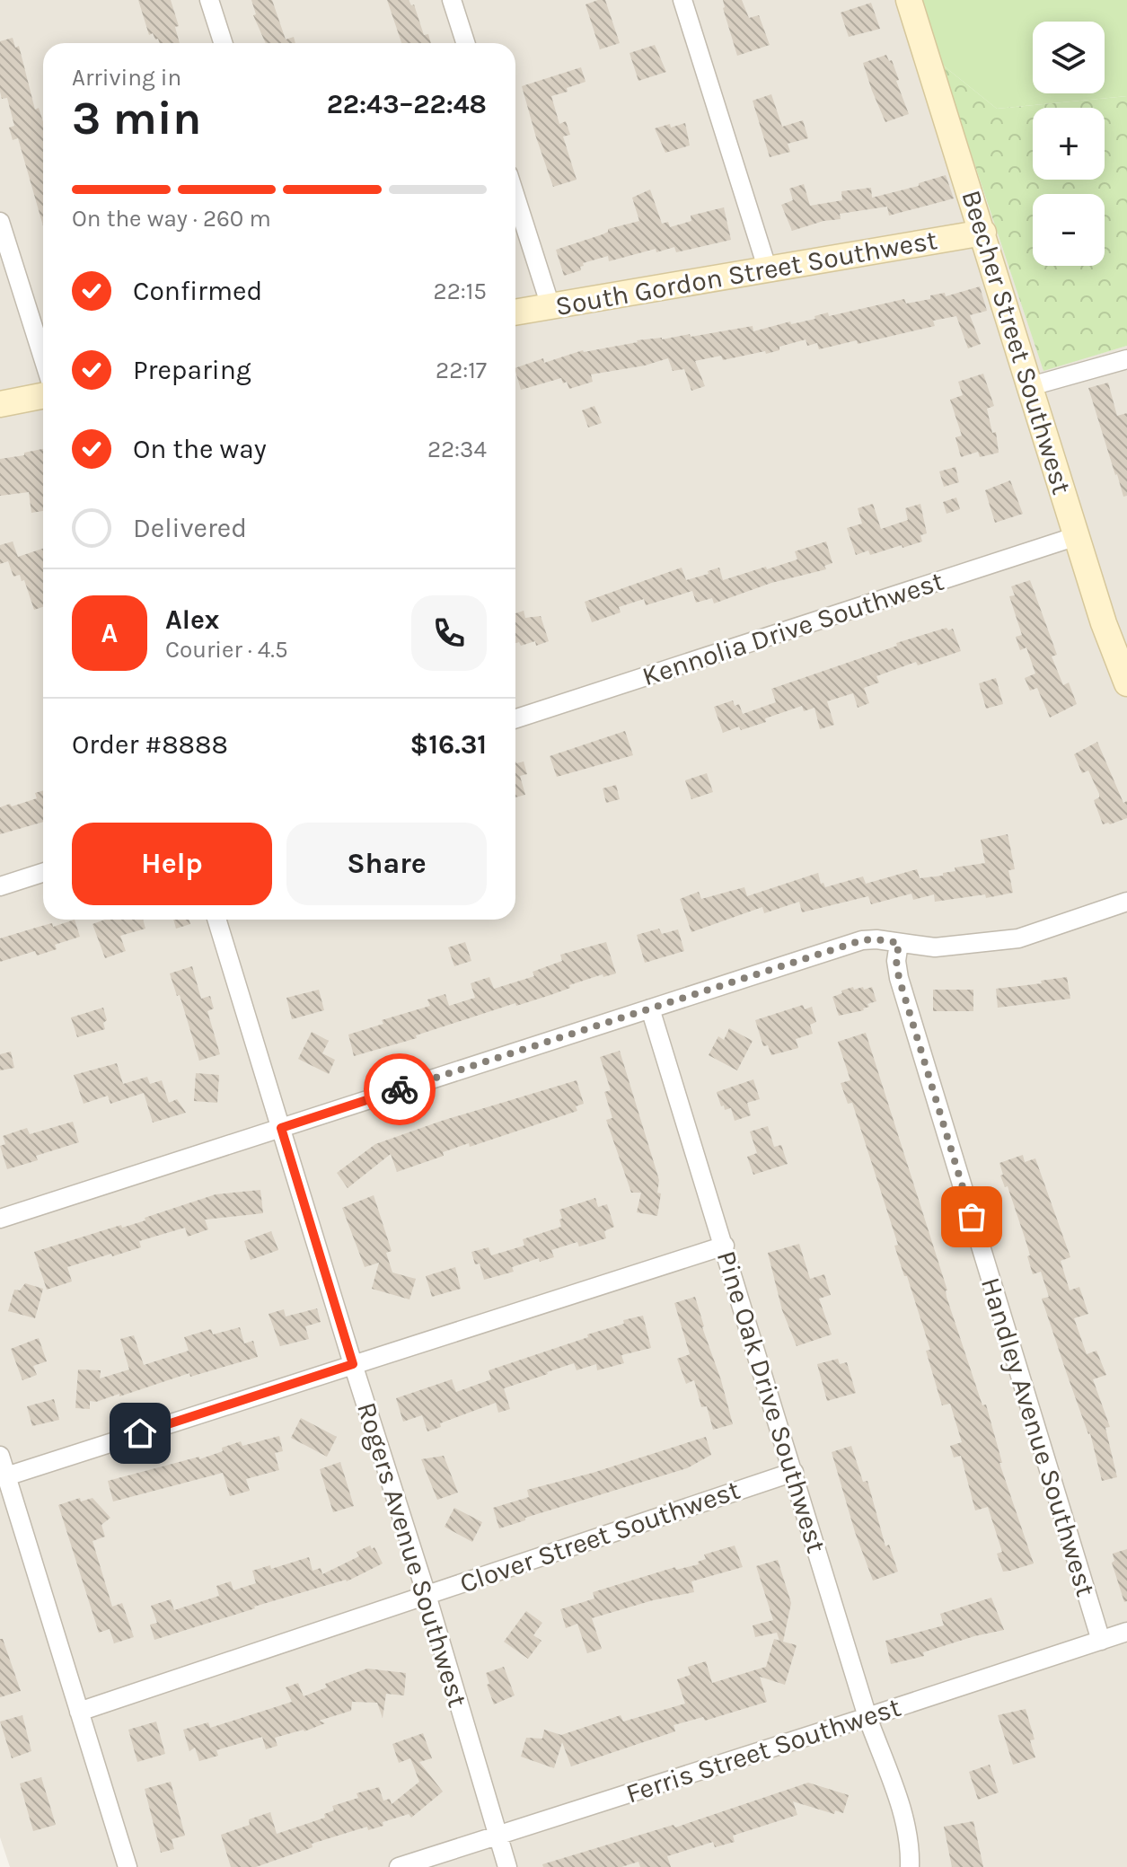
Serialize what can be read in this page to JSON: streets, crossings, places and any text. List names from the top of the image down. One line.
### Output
{"streets":{"street":["South Gordon Street Southwest","Beecher Street Southwest","Kennolia Drive Southwest","Pine Oak Drive Southwest","Handley Avenue Southwest","Clover Street Southwest","Rogers Avenue Southwest","Ferris Street Southwest"]},"crossings":[["South Gordon Street Southwest","Beecher Street Southwest"],["Beecher Street Southwest","Kennolia Drive Southwest"],["Pine Oak Drive Southwest","Clover Street Southwest"],["Pine Oak Drive Southwest","Ferris Street Southwest"],["Handley Avenue Southwest","Ferris Street Southwest"],["Clover Street Southwest","Rogers Avenue Southwest"],["Rogers Avenue Southwest","Ferris Street Southwest"]],"page":{"map_buttons":["+","−"],"heading":["3 min","Arriving in","22:43–22:48"],"panel":["Alex","Courier · 4.5","Order #8888","$16.31"],"bar":"On the way · 260 m","list":[["Confirmed","22:15"],["Preparing","22:17"],["On the way","22:34"],"Delivered"],"round":"A","buttons":["Help","Share"]}}
